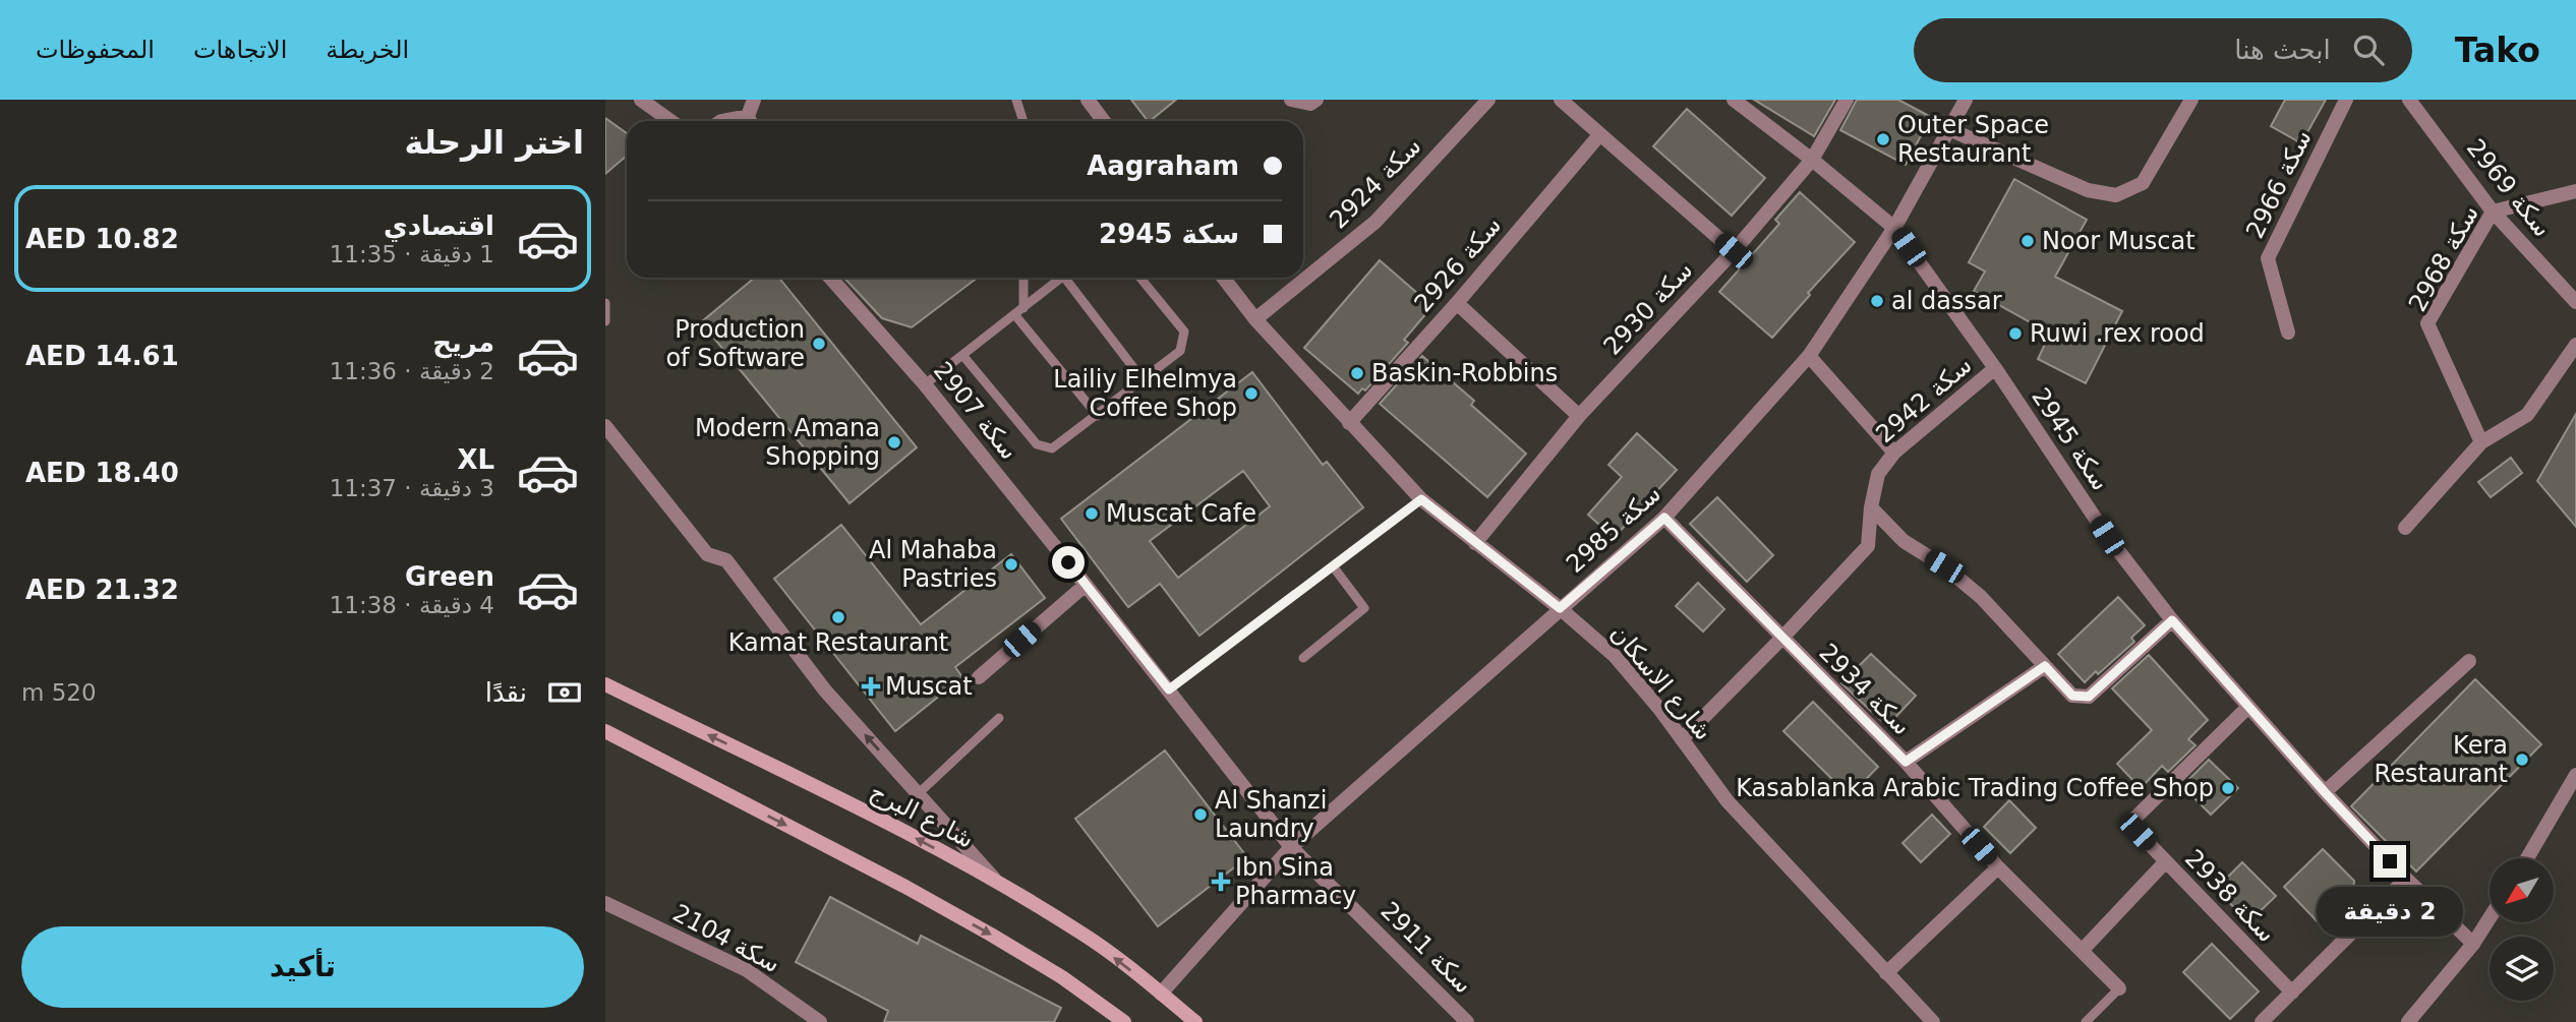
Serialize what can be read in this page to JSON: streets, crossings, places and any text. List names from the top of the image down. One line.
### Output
{"streets":{"main road":["شارع البرج"],"street":["سكة 2924","سكة 2966","سكة 2969","سكة 2968","سكة 2926","سكة 2930","سكة 2942","سكة 2907","سكة 2945","سكة 2985","شارع الاسكان","سكة 2934","سكة 2938","سكة 2104","سكة 2911"]},"crossings":[["سكة 2924","شارع الاسكان"],["سكة 2969","سكة 2968"],["سكة 2926","شارع الاسكان"],["سكة 2930","سكة 2945"],["سكة 2930","شارع الاسكان"],["سكة 2942","سكة 2945"],["سكة 2942","شارع الاسكان"],["سكة 2942","سكة 2934"],["سكة 2907","سكة 2985"],["سكة 2907","سكة 2911"],["سكة 2945","سكة 2985"],["سكة 2945","سكة 2938"],["سكة 2985","شارع الاسكان"],["سكة 2985","سكة 2934"],["سكة 2985","شارع البرج"],["سكة 2985","سكة 2911"]],"places":{"other":["Outer Space Restaurant","Noor Muscat","al dassar","Ruwi .rex rood","Production of Software","Baskin-Robbins","Lailiy Elhelmya Coffee Shop","Modern Amana Shopping","Muscat Cafe","Al Mahaba Pastries","Kamat Restaurant","Kera Restaurant","Kasablanka Arabic Trading Coffee Shop","Al Shanzi Laundry"],"health":["Muscat","Ibn Sina Pharmacy"]},"north":"bottom left","page":{"header":"Tako","search":"ابحث هنا","nav":["الخريطة","الاتجاهات","المحفوظات"],"heading":"اختر الرحلة","banner":["Aagraham","سكة 2945"],"list":[{"name":"اقتصادي","note":"1 دقيقة · 11:35","value":"AED 10.82"},{"name":"مريح","note":"2 دقيقة · 11:36","value":"AED 14.61"},{"name":"XL","note":"3 دقيقة · 11:37","value":"AED 18.40"},{"name":"Green","note":"4 دقيقة · 11:38","value":"AED 21.32"}],"pay":["نقدًا","520 m"],"bubble":"2 دقيقة","buttons":"تأكيد"}}
